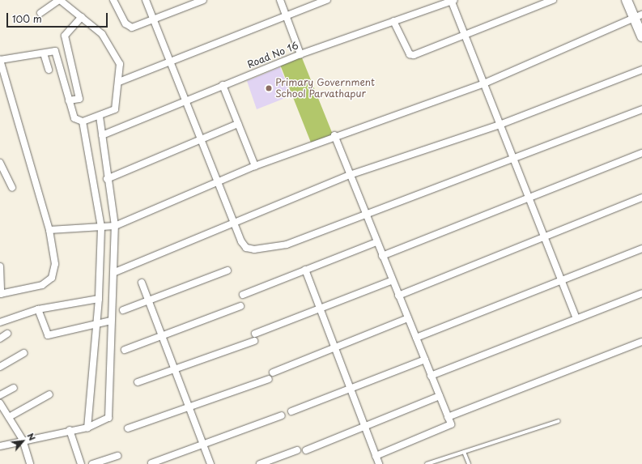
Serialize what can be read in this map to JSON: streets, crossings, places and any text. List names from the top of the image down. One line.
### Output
{"streets":{"street":["Road No 16"]},"places":["Primary Government School Parvathapur"],"scale_bar":"100 m","north":"top right"}
